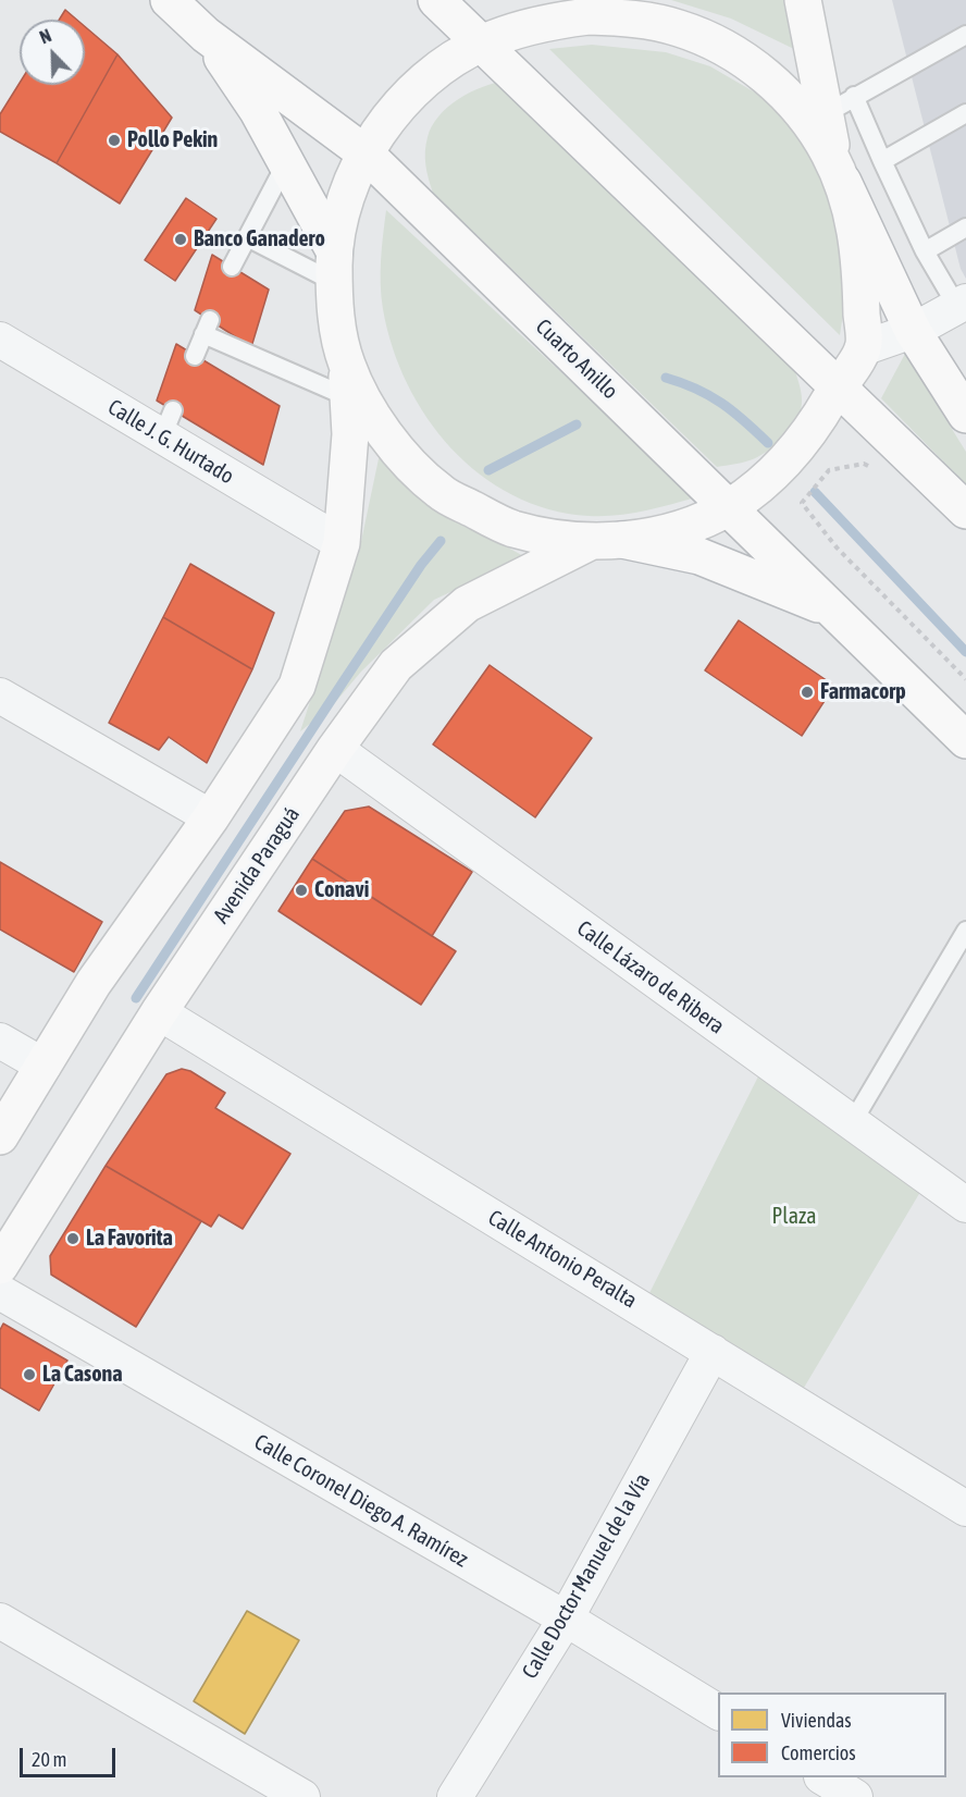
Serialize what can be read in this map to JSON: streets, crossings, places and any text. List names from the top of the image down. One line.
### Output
{"streets":{"main road":["Cuarto Anillo","Avenida Paraguá"],"street":["Calle J. G. Hurtado","Calle Lázaro de Ribera","Calle Antonio Peralta","Calle Coronel Diego A. Ramírez","Calle Doctor Manuel de la Vía"]},"crossings":[["Avenida Paraguá","Calle Lázaro de Ribera"],["Avenida Paraguá","Calle Antonio Peralta"],["Calle Antonio Peralta","Calle Doctor Manuel de la Vía"],["Calle Coronel Diego A. Ramírez","Calle Doctor Manuel de la Vía"]],"parks":["Plaza"],"places":["Pollo Pekin","Banco Ganadero","Farmacorp","Conavi","La Favorita","La Casona"],"legend":["Viviendas","Comercios"],"scale_bar":"20 m","north":"top left"}
